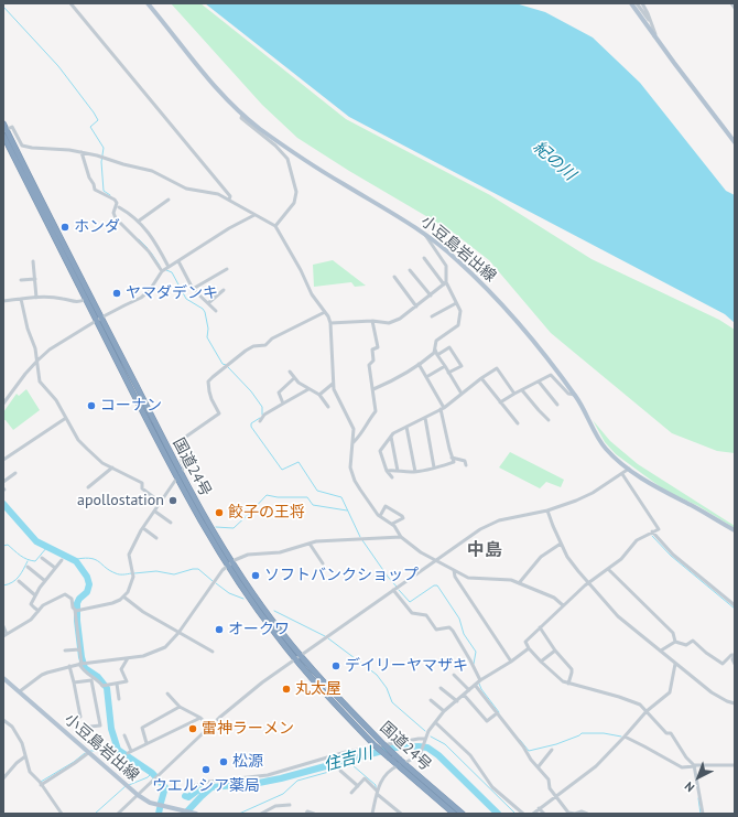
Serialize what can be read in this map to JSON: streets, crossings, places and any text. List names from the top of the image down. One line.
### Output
{"streets":{"highway":["国道24号"],"main road":["小豆島岩出線"]},"districts":["中島"],"water":["紀の川","住吉川"],"places":["ホンダ","ヤマダデンキ","コーナン","apollostation","餃子の王将","ソフトバンクショップ","オークワ","デイリーヤマザキ","丸太屋","雷神ラーメン","松源","ウエルシア薬局"],"north":"bottom left"}
